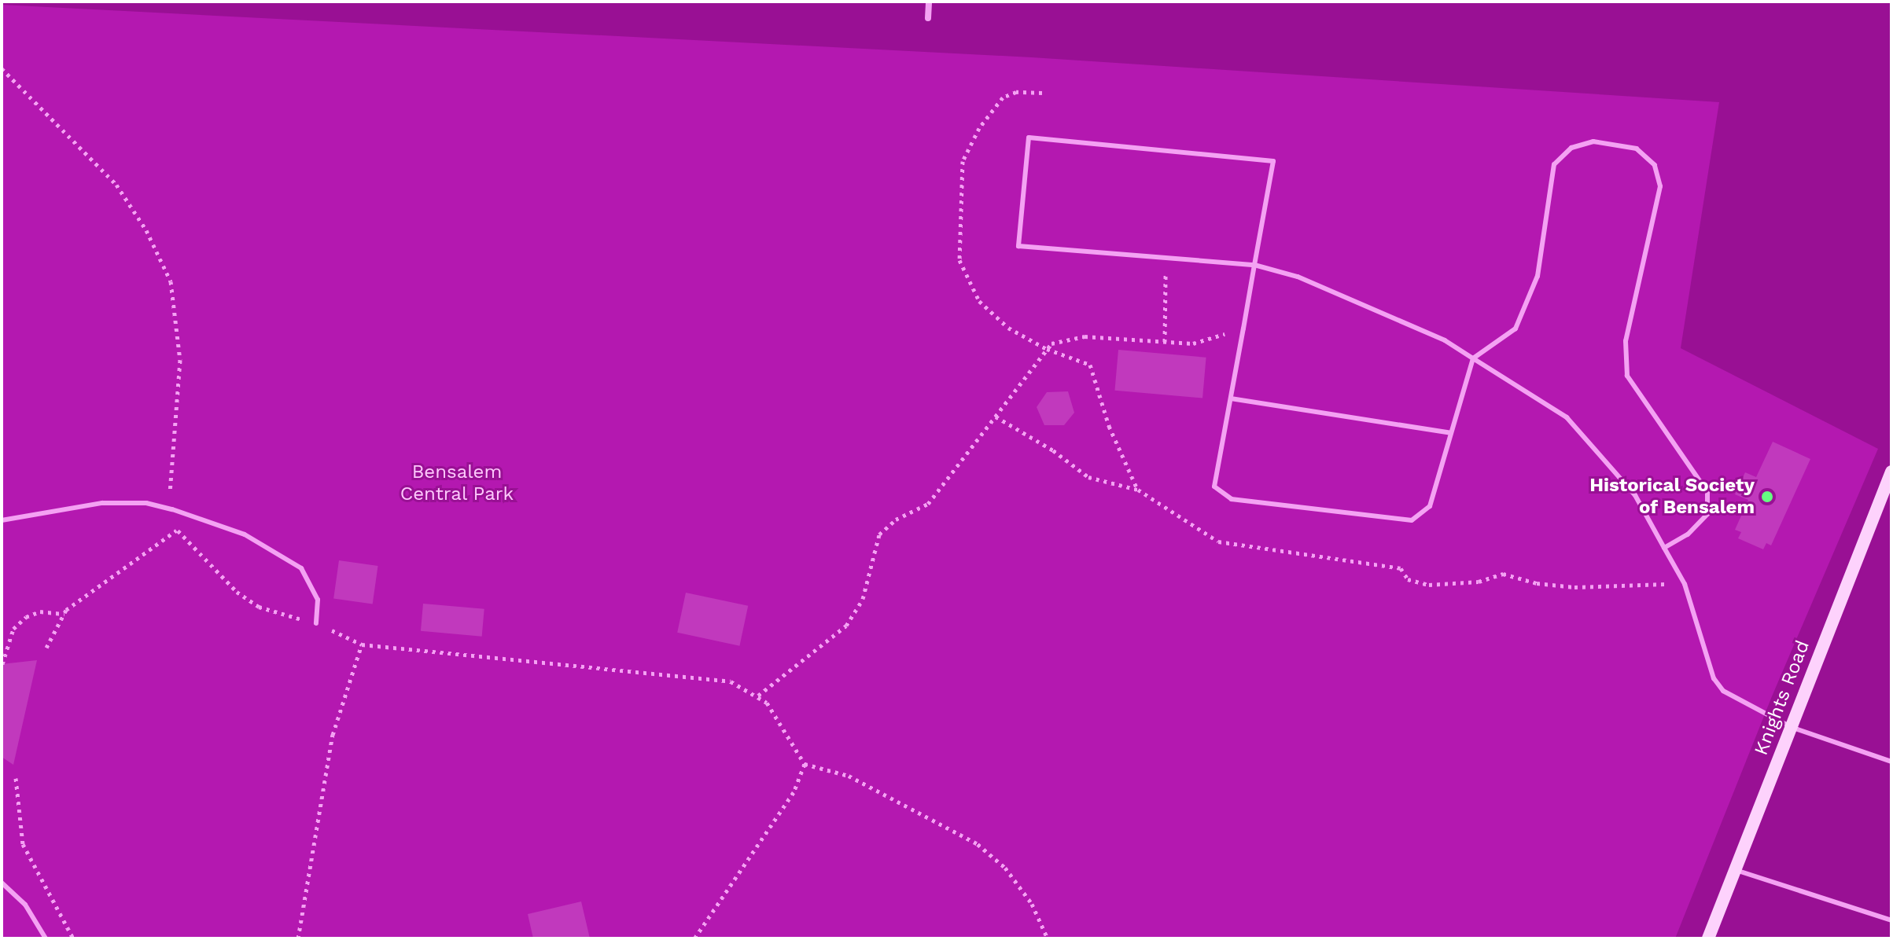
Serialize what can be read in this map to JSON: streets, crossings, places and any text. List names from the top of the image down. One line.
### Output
{"streets":{"main road":["Knights Road"]},"parks":["Bensalem Central Park"],"places":["Historical Society of Bensalem"]}
